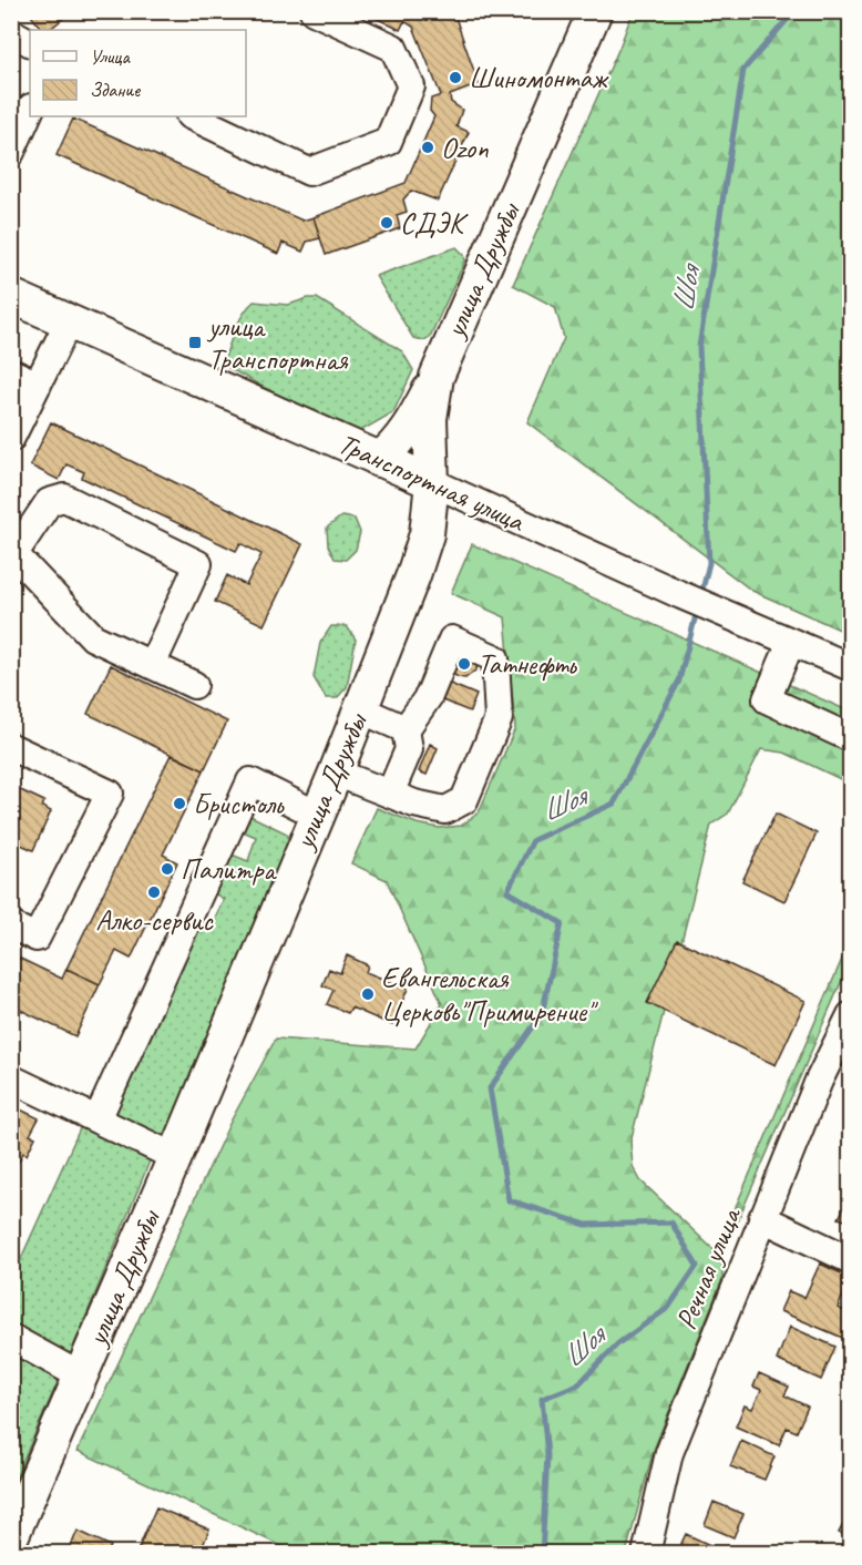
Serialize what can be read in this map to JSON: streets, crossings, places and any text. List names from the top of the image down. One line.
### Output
{"streets":{"main road":["улица Дружбы","Транспортная улица"],"street":["Речная улица"]},"crossings":[["улица Дружбы","Транспортная улица"]],"water":["Шоя"],"places":{"other":["Шиномонтаж","Ozon","СДЭК","Татнефть","Бристоль","Палитра","Алко-сервис","Евангельская Церковь\"Примирение\""],"transit":["улица Транспортная"]},"legend":["Улица","Здание"]}
